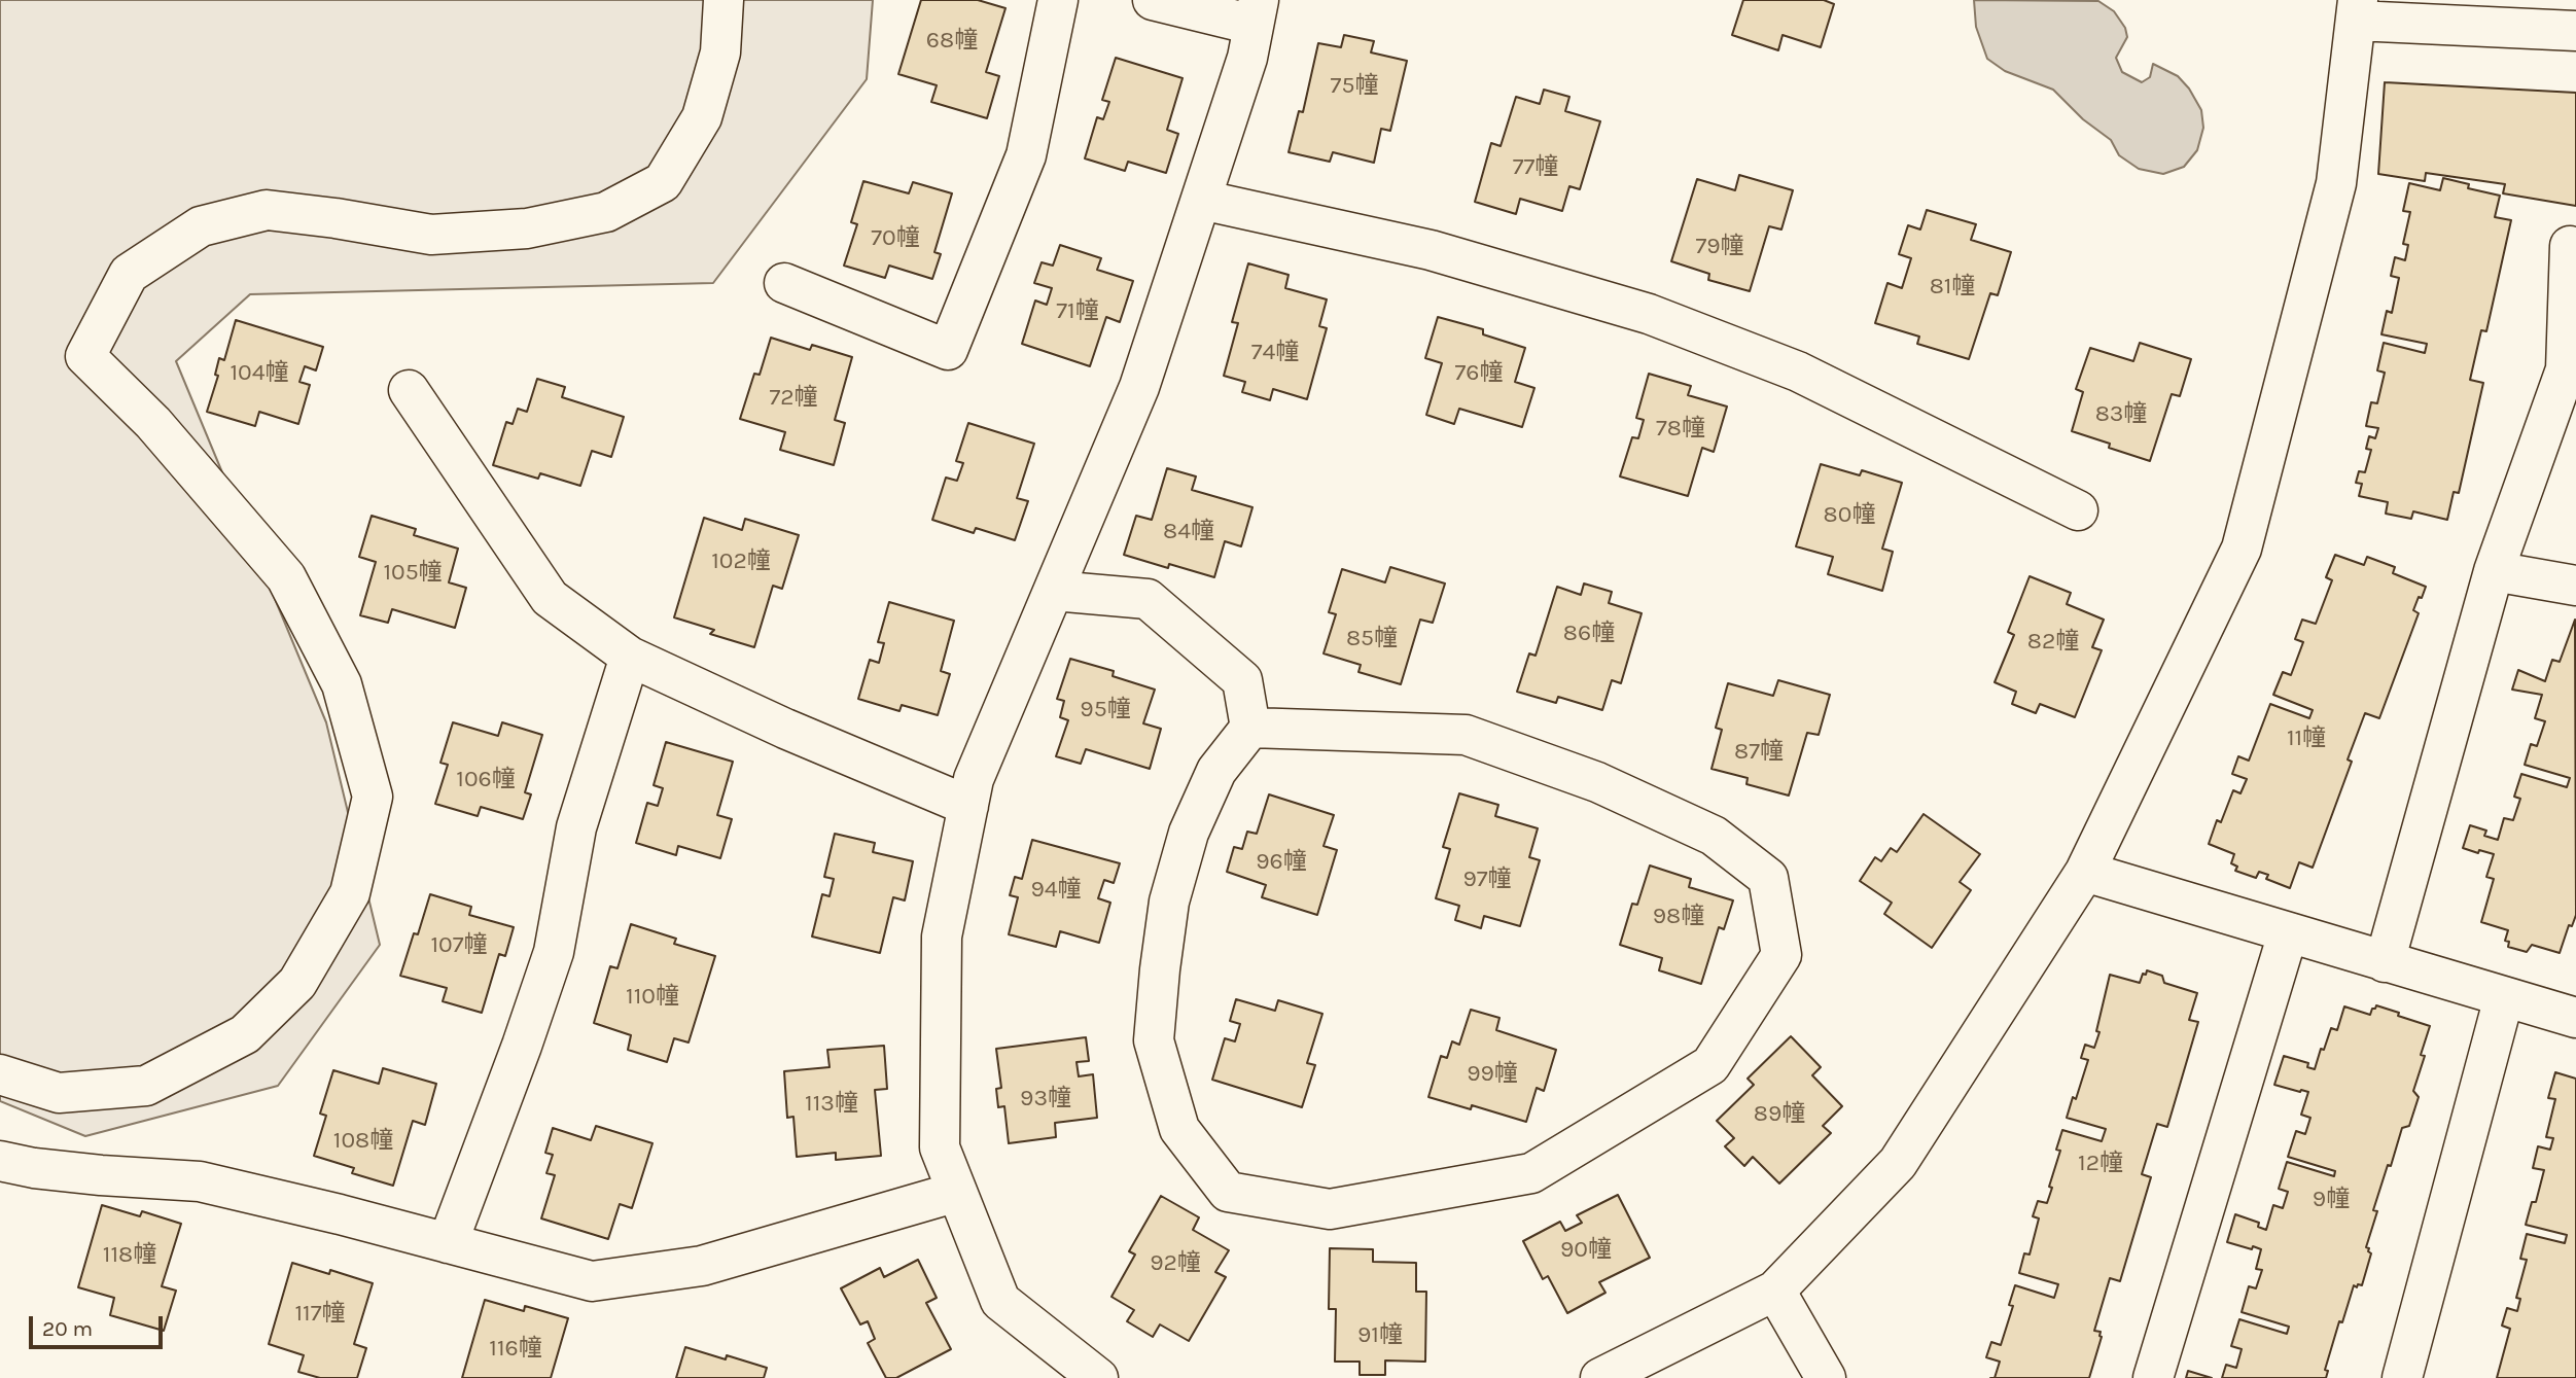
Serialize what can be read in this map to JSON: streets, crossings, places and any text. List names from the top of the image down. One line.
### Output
{"house_numbers":["68幢","75幢","77幢","70幢","79幢","81幢","71幢","74幢","104幢","76幢","72幢","83幢","78幢","80幢","84幢","102幢","105幢","86幢","85幢","82幢","95幢","11幢","87幢","106幢","96幢","97幢","94幢","98幢","107幢","110幢","99幢","93幢","113幢","89幢","108幢","12幢","9幢","90幢","118幢","92幢","117幢","91幢","116幢"],"scale_bar":"20 m"}
